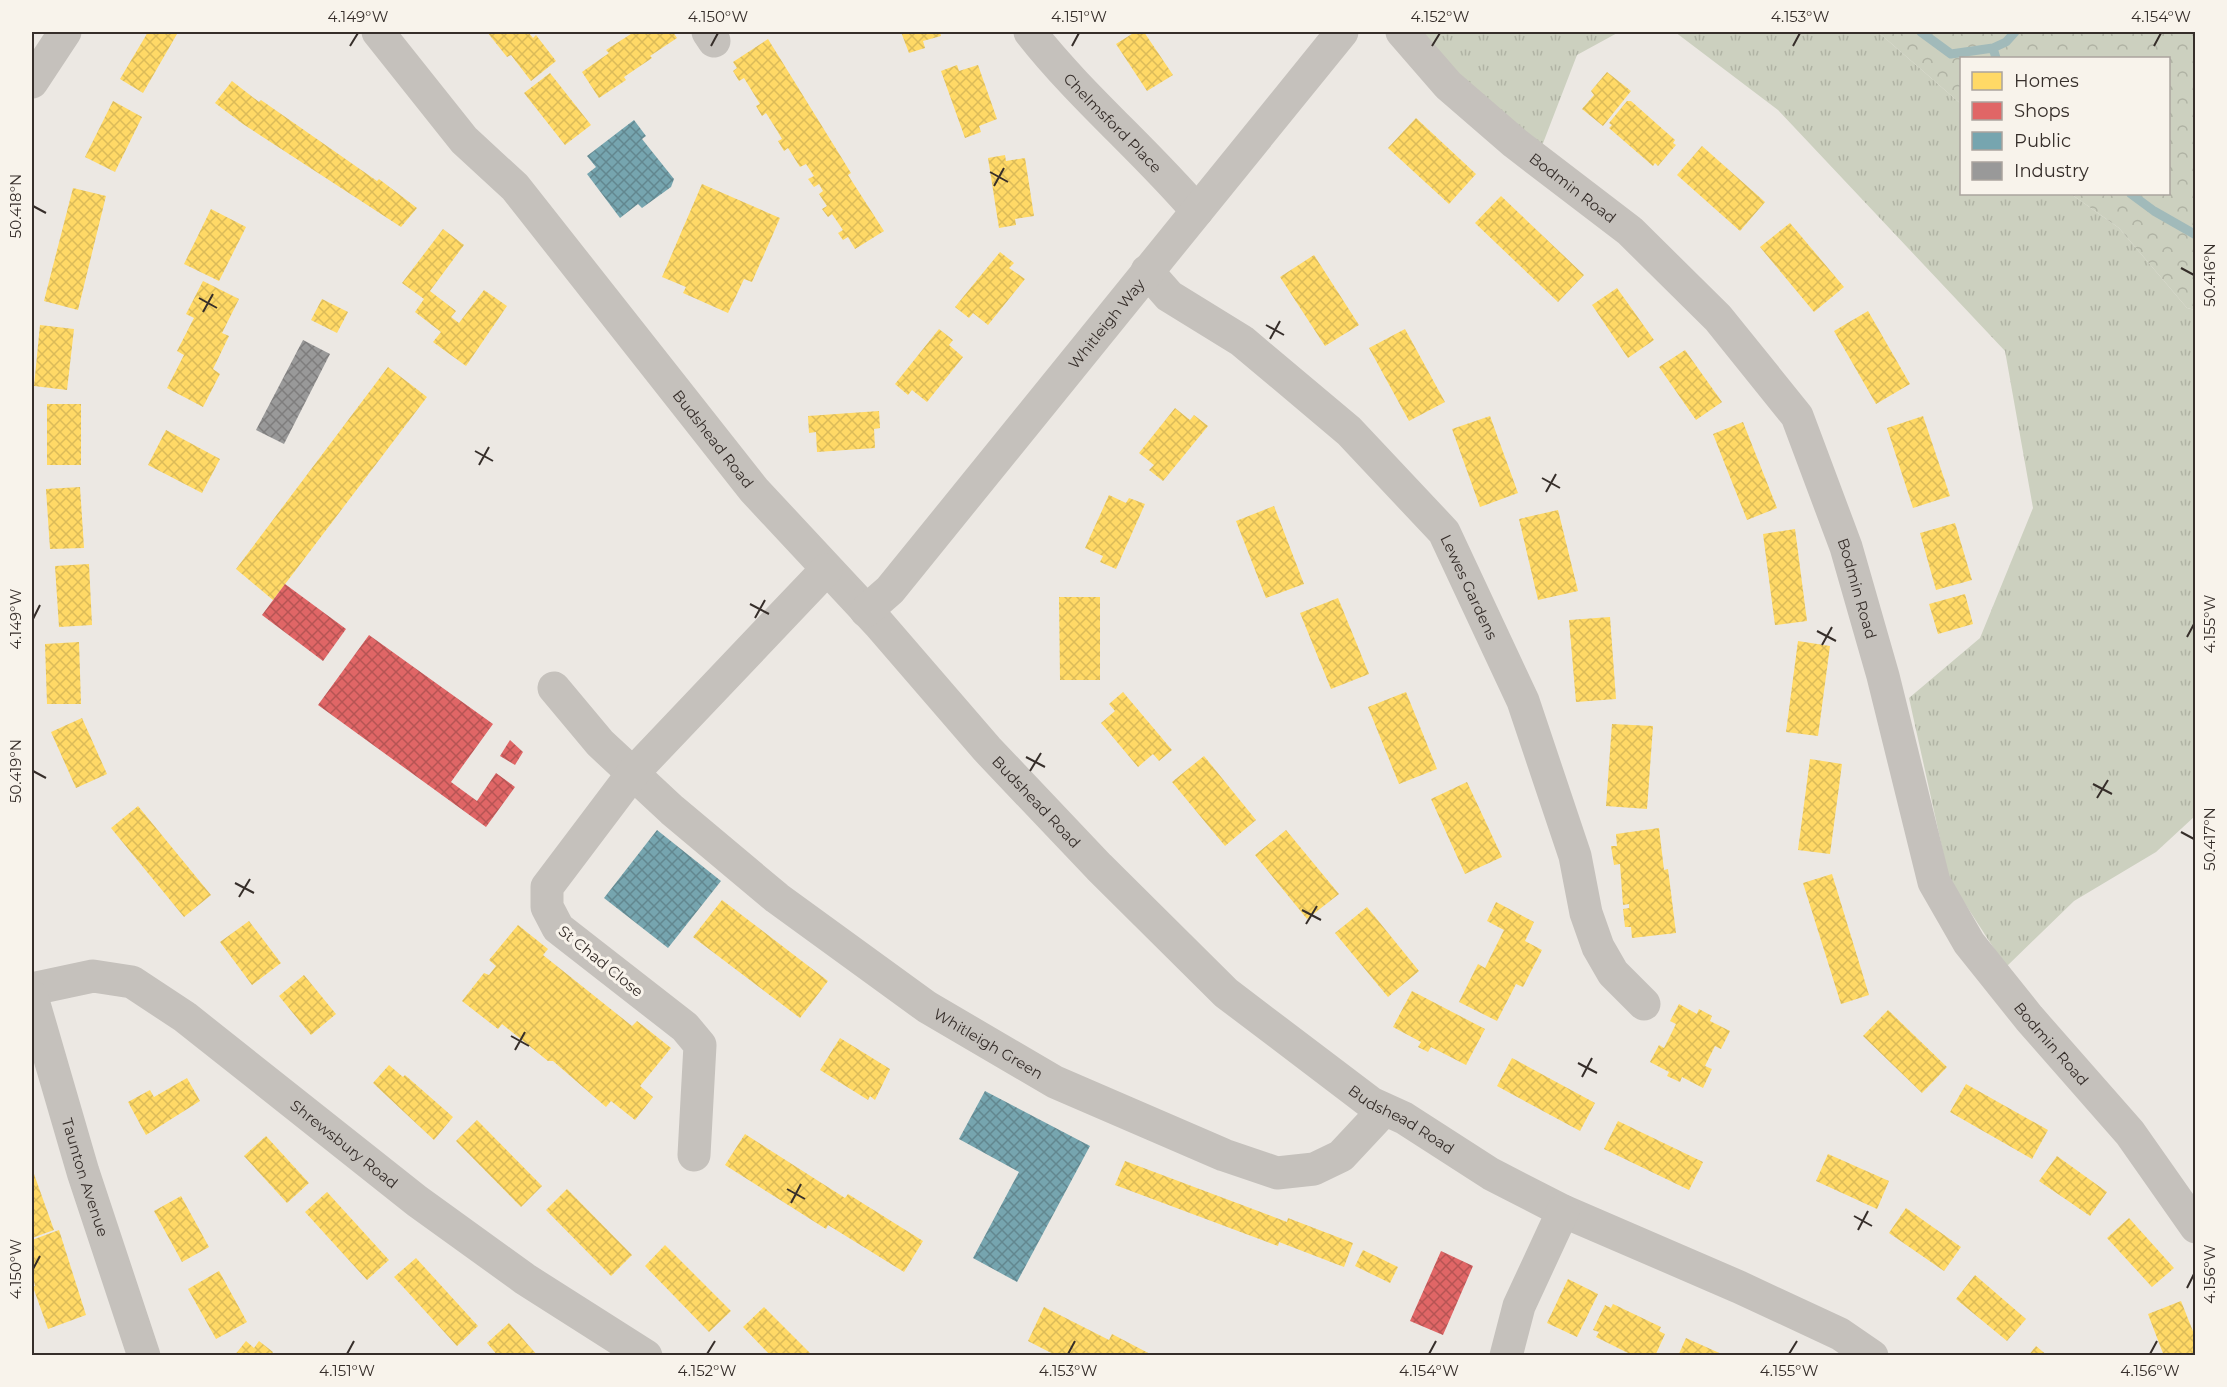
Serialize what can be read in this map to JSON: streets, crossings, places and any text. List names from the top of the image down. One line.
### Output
{"streets":{"street":["Chelmsford Place","Bodmin Road","Whitleigh Way","Budshead Road","Lewes Gardens","St Chad Close","Whitleigh Green","Shrewsbury Road","Taunton Avenue"]},"crossings":[["Chelmsford Place","Whitleigh Way"],["Whitleigh Way","Budshead Road"],["Whitleigh Way","Lewes Gardens"],["Budshead Road","Whitleigh Green"],["St Chad Close","Whitleigh Green"]],"legend":["Homes","Shops","Public","Industry"],"coordinates":["4.149°W","4.150°W","4.151°W","4.152°W","4.153°W","4.154°W","50.418°N","50.416°N","4.155°W","50.419°N","50.417°N","4.156°W"]}
